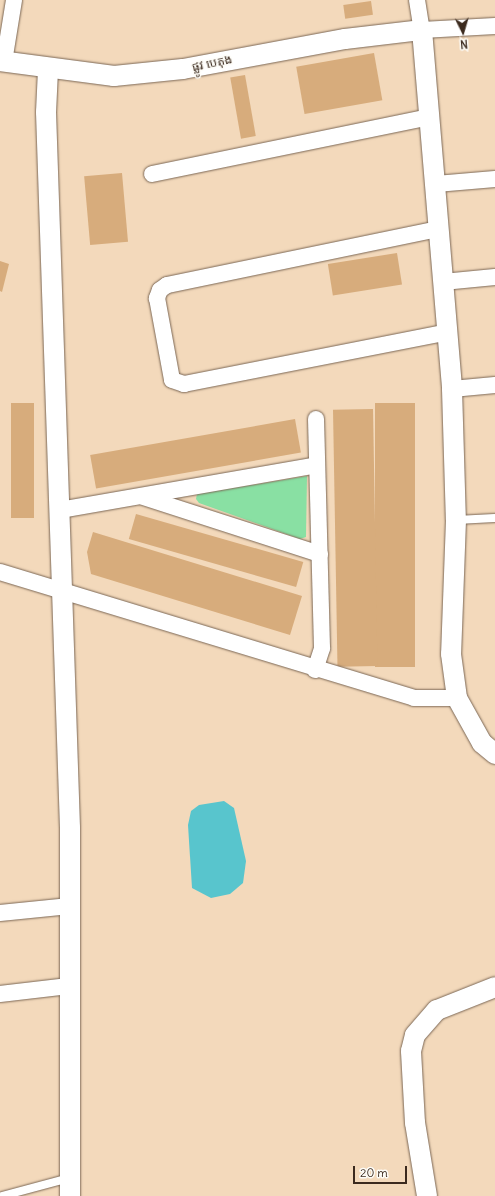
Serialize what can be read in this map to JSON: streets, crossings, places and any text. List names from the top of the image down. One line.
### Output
{"streets":{"street":["ផ្លូវ បេតុង"]},"scale_bar":"20 m","north":"bottom"}
